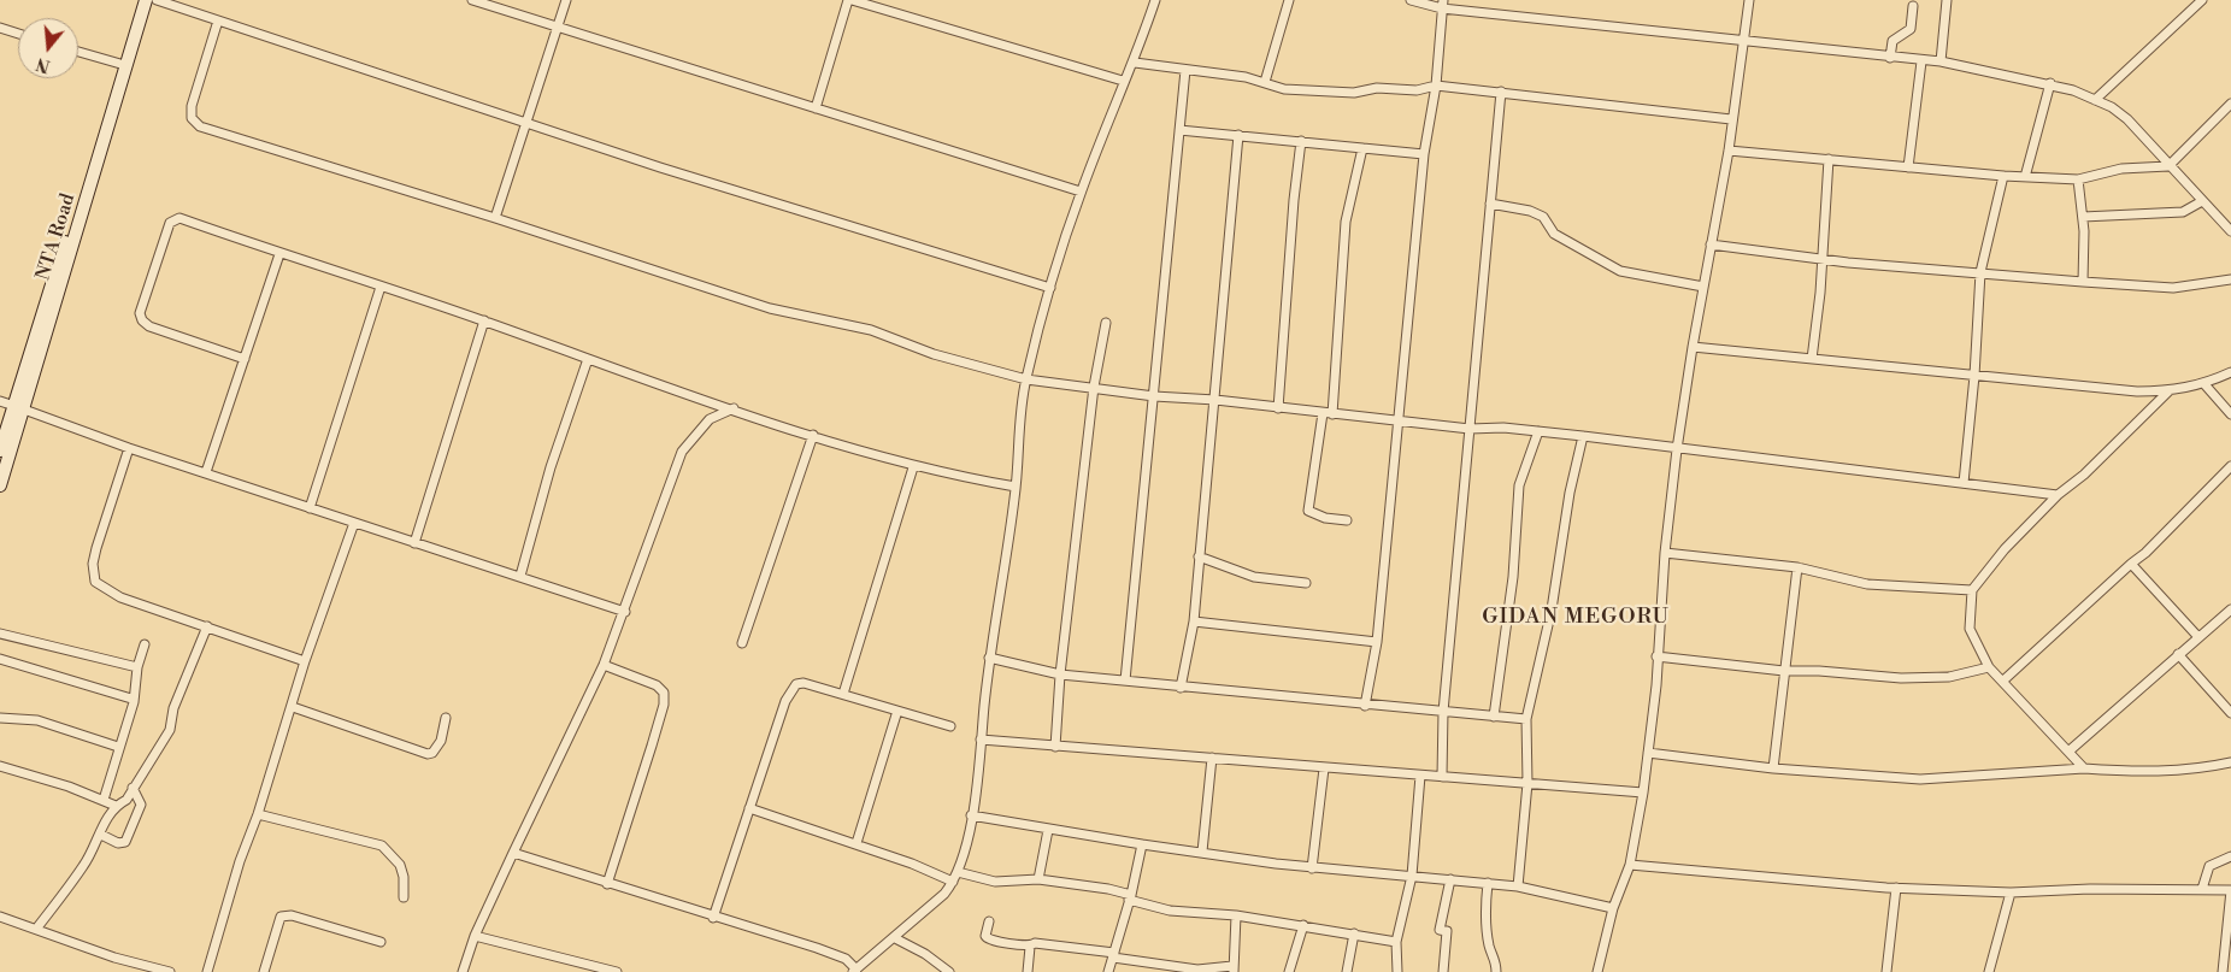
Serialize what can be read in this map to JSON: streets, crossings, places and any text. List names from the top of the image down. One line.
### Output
{"streets":{"main road":["NTA Road"]},"districts":["GIDAN MEGORU"],"north":"bottom"}
